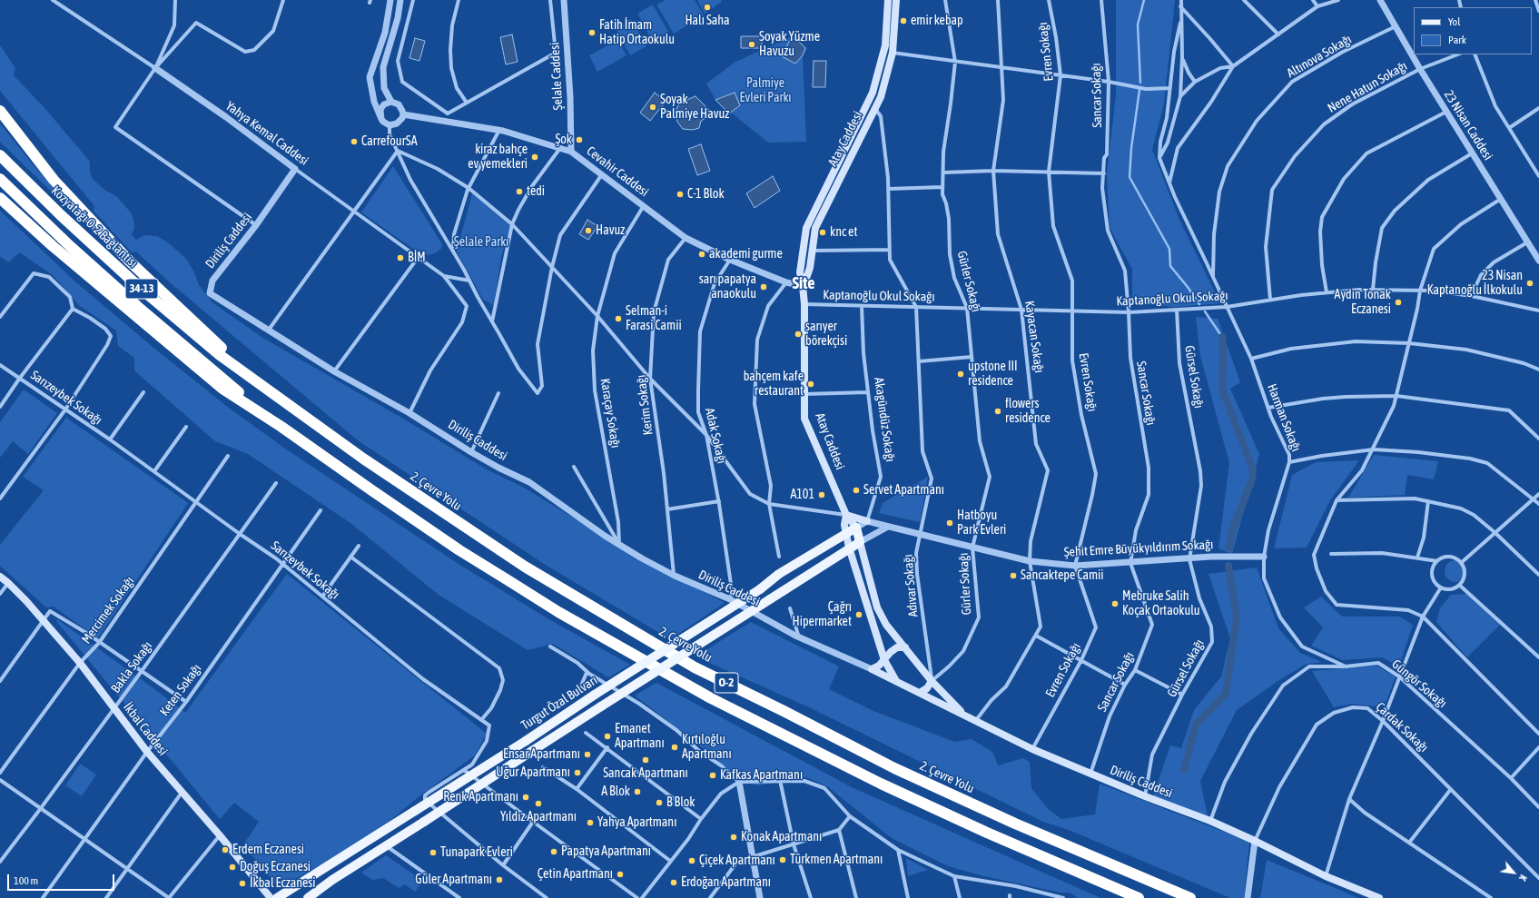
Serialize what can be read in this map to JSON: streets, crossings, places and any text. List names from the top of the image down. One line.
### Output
{"streets":{"highway":["Kozyatağı O-2 Bağlantısı","34-13","2. Çevre Yolu","O-2"],"main road":["Atay Caddesi","Diriliş Caddesi","Turgut Özal Bulvarı","İkbal Caddesi"],"street":["Evren Sokağı","Altınova Sokağı","Şelale Caddesi","Nene Hatun Sokağı","Sancar Sokağı","23 Nisan Caddesi","Yahya Kemal Caddesi","Cevahir Caddesi","Gürler Sokağı","Kaptanoğlu Okul Sokağı","Kayacan Sokağı","Gürsel Sokağı","Sarızeybek Sokağı","Kerim Sokağı","Karaçay Sokağı","Harman Sokağı","Akagündüz Sokağı","Adak Sokağı","Şehit Emre Büyükyıldırım Sokağı","Adıvar Sokağı","Mercimek Sokağı","Bakla Sokağı","Güngör Sokağı","Keten Sokağı","Çardak Sokağı"]},"crossings":[["Evren Sokağı","Diriliş Caddesi"],["Evren Sokağı","Kaptanoğlu Okul Sokağı"],["Evren Sokağı","Şehit Emre Büyükyıldırım Sokağı"],["Altınova Sokağı","23 Nisan Caddesi"],["Altınova Sokağı","Harman Sokağı"],["Şelale Caddesi","Cevahir Caddesi"],["Nene Hatun Sokağı","23 Nisan Caddesi"],["Nene Hatun Sokağı","Kaptanoğlu Okul Sokağı"],["Sancar Sokağı","Diriliş Caddesi"],["Sancar Sokağı","Kaptanoğlu Okul Sokağı"],["Sancar Sokağı","Şehit Emre Büyükyıldırım Sokağı"],["Yahya Kemal Caddesi","Diriliş Caddesi"],["Atay Caddesi","Cevahir Caddesi"],["Atay Caddesi","Diriliş Caddesi"],["Atay Caddesi","Gürler Sokağı"],["Atay Caddesi","Kaptanoğlu Okul Sokağı"],["Atay Caddesi","Adıvar Sokağı"],["Atay Caddesi","Turgut Özal Bulvarı"],["Cevahir Caddesi","Kerim Sokağı"],["Cevahir Caddesi","Karaçay Sokağı"],["Cevahir Caddesi","Adak Sokağı"],["Kozyatağı O-2 Bağlantısı","2. Çevre Yolu"],["Diriliş Caddesi","Kayacan Sokağı"],["Diriliş Caddesi","Gürsel Sokağı"],["Diriliş Caddesi","Kerim Sokağı"],["Diriliş Caddesi","Karaçay Sokağı"],["Diriliş Caddesi","Adak Sokağı"],["Diriliş Caddesi","Güngör Sokağı"],["Diriliş Caddesi","Çardak Sokağı"],["Gürler Sokağı","Kaptanoğlu Okul Sokağı"],["Gürler Sokağı","Şehit Emre Büyükyıldırım Sokağı"],["Gürler Sokağı","Adıvar Sokağı"],["34-13","O-2"],["Kaptanoğlu Okul Sokağı","Kayacan Sokağı"],["Kaptanoğlu Okul Sokağı","Gürsel Sokağı"],["Kaptanoğlu Okul Sokağı","Harman Sokağı"],["Kaptanoğlu Okul Sokağı","Akagündüz Sokağı"],["Kaptanoğlu Okul Sokağı","Adıvar Sokağı"],["Kayacan Sokağı","Şehit Emre Büyükyıldırım Sokağı"],["Gürsel Sokağı","Şehit Emre Büyükyıldırım Sokağı"],["Sarızeybek Sokağı","Mercimek Sokağı"],["Sarızeybek Sokağı","Bakla Sokağı"],["Sarızeybek Sokağı","Keten Sokağı"],["Akagündüz Sokağı","Şehit Emre Büyükyıldırım Sokağı"],["Şehit Emre Büyükyıldırım Sokağı","Adıvar Sokağı"],["Mercimek Sokağı","İkbal Caddesi"],["Bakla Sokağı","İkbal Caddesi"],["Keten Sokağı","İkbal Caddesi"]],"districts":["Site"],"parks":["Palmiye Evleri Parkı","Şelale Parkı"],"places":["Halı Saha","emir kebap","Fatih İmam Hatip Ortaokulu","Soyak Yüzme Havuzu","Soyak Palmiye Havuz","Şok","CarrefourSA","kiraz bahçe ev yemekleri","tedi","C-1 Blok","Havuz","knc et","akademi gurme","BİM","23 Nisan Kaptanoğlu İlkokulu","sarı papatya anaokulu","Aydın Tonak Eczanesi","Selman-i Farasi Camii","sarıyer börekçisi","upstone III residence","bahçem kafe restaurant","flowers residence","Servet Apartmanı","A101","Hatboyu Park Evleri","Sancaktepe Camii","Mebruke Salih Koçak Ortaokulu","Çağrı Hipermarket","Emanet Apartmanı","Kırtıloğlu Apartmanı","Ensar Apartmanı","Sancak Apartmanı","Uğur Apartmanı","Kafkas Apartmanı","A Blok","Renk Apartmanı","B Blok","Yıldız Apartmanı","Yahya Apartmanı","Konak Apartmanı","Erdem Eczanesi","Papatya Apartmanı","Tunapark Evleri","Türkmen Apartmanı","Çiçek Apartmanı","Doğuş Eczanesi","Çetin Apartmanı","Güler Apartmanı","Erdoğan Apartmanı","İkbal Eczanesi"],"legend":["Yol","Park"],"scale_bar":"100 m","north":"bottom right"}
